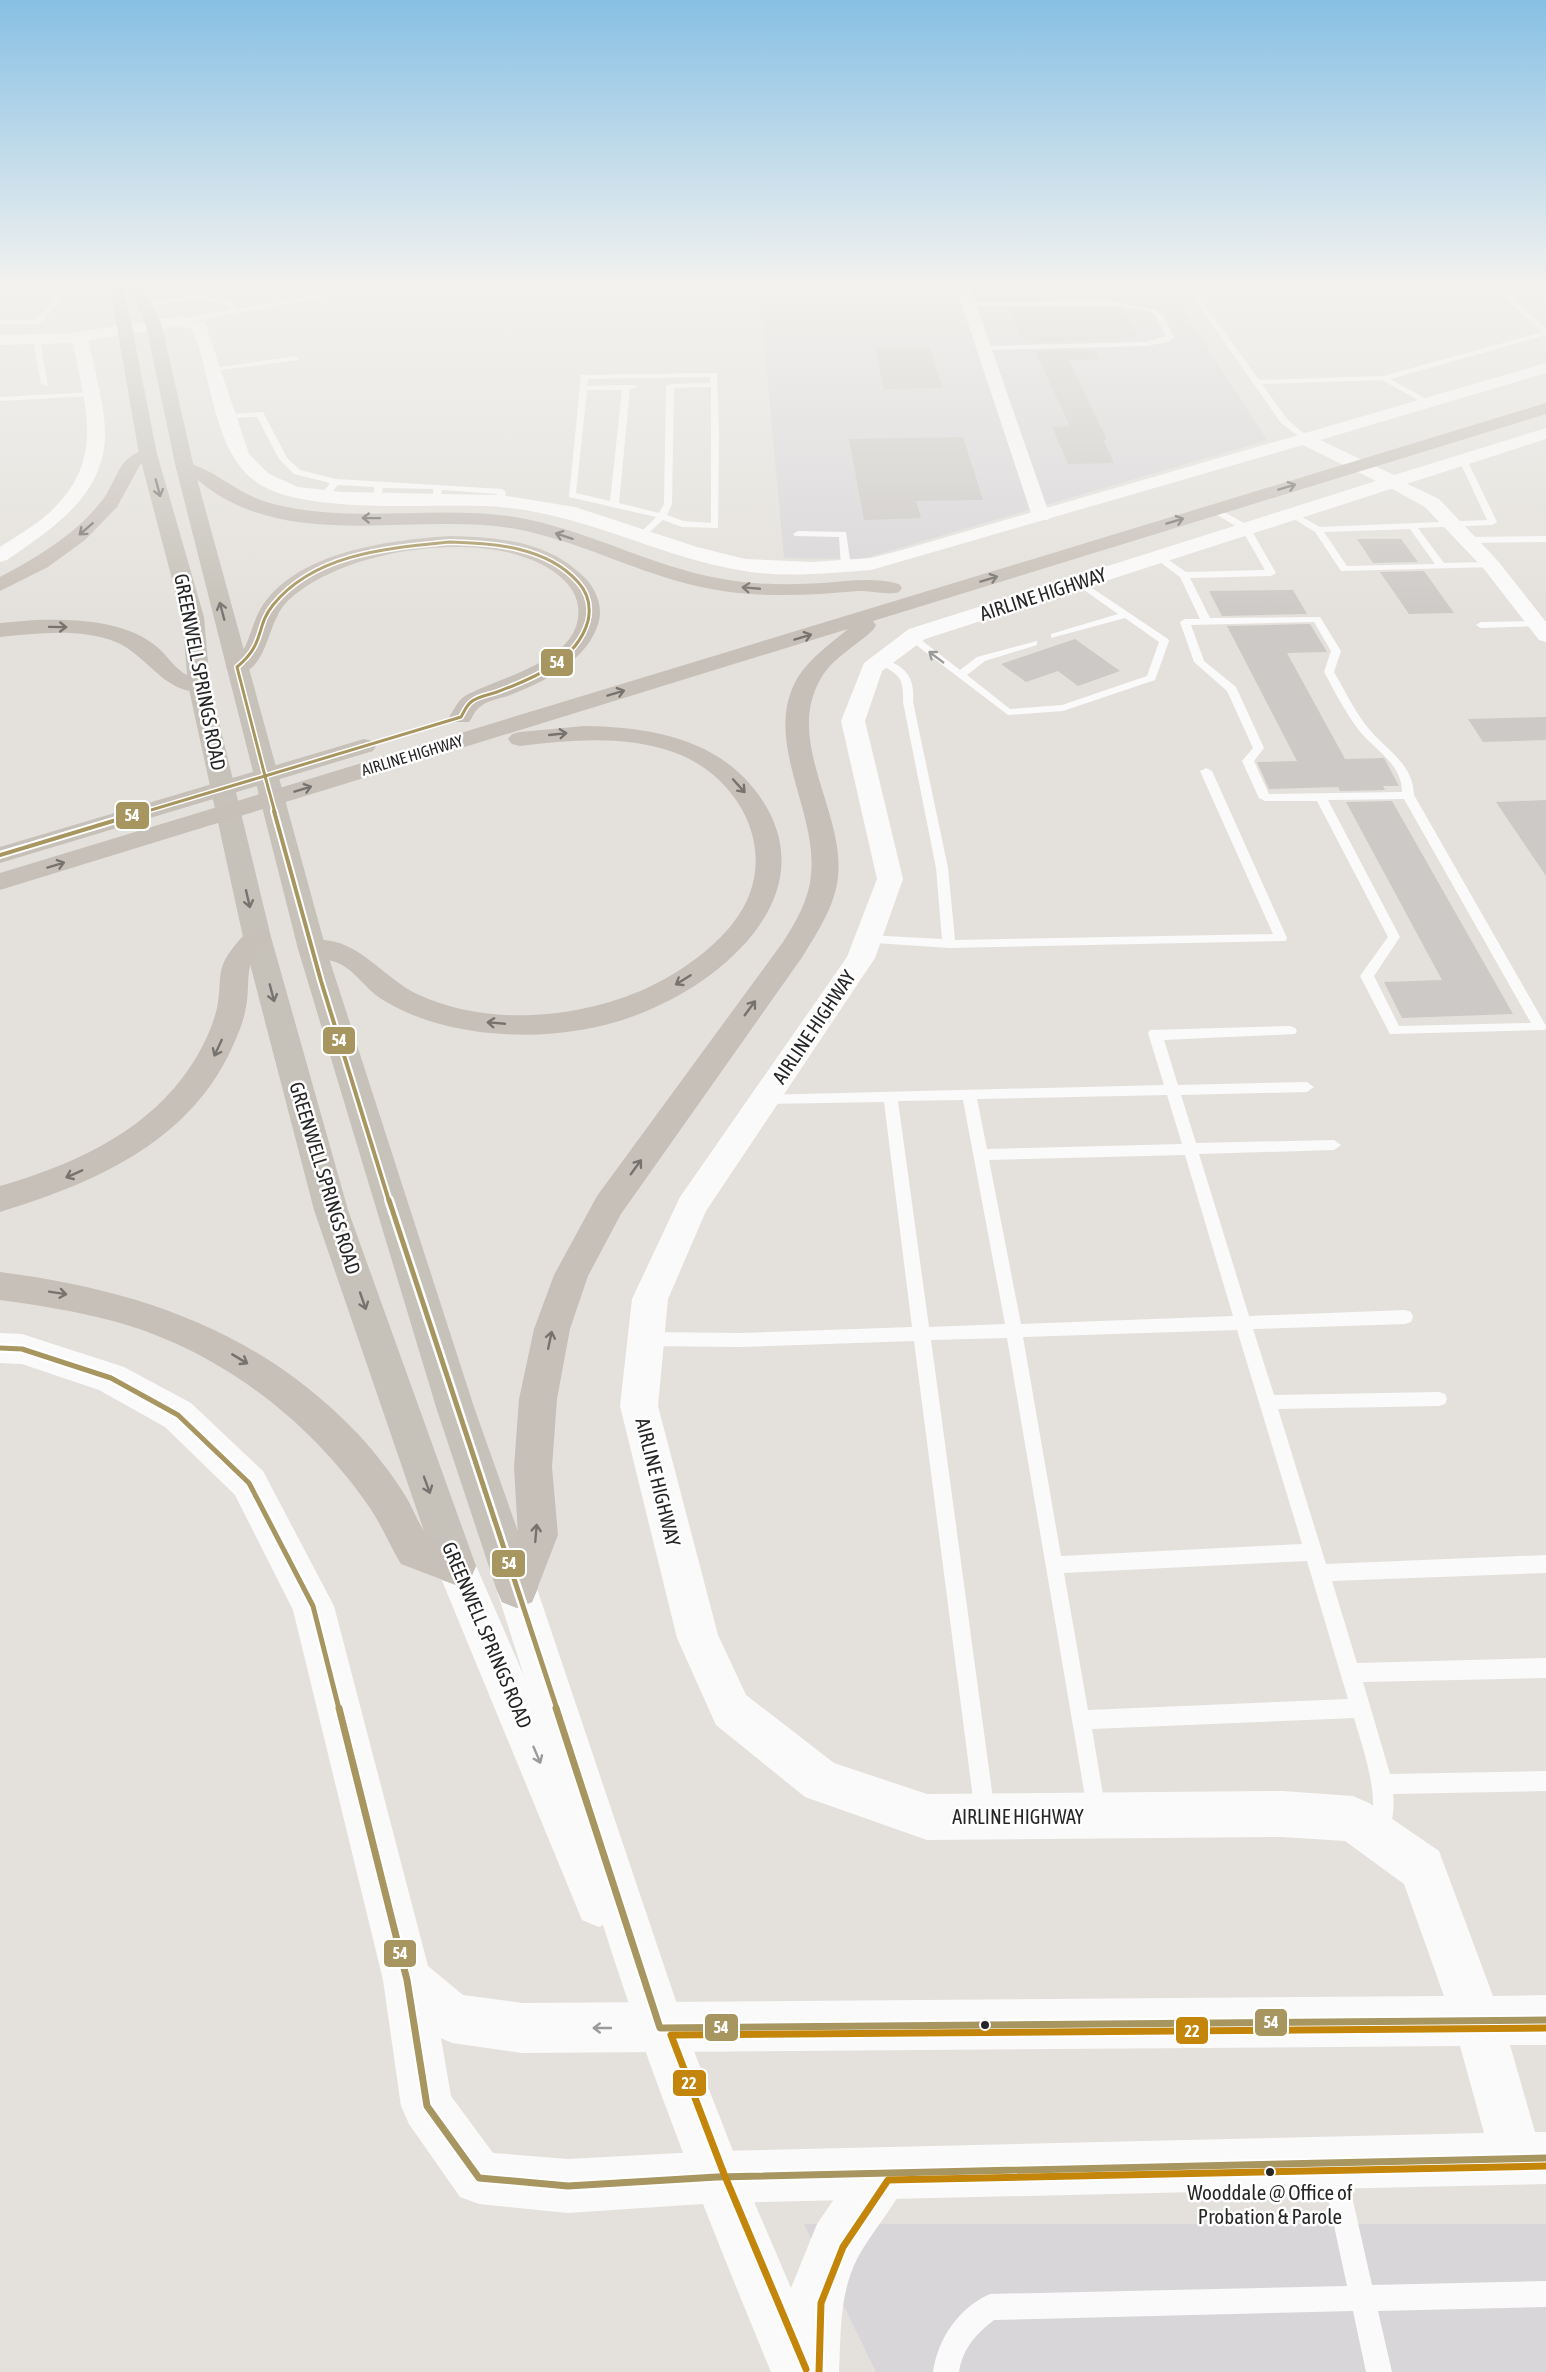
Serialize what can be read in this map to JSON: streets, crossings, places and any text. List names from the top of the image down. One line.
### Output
{"streets":{"highway":["AIRLINE HIGHWAY"],"main road":["GREENWELL SPRINGS ROAD"]},"places":["Wooddale @ Office of Probation & Parole"],"lines":["transit line 54","transit line 22"]}
